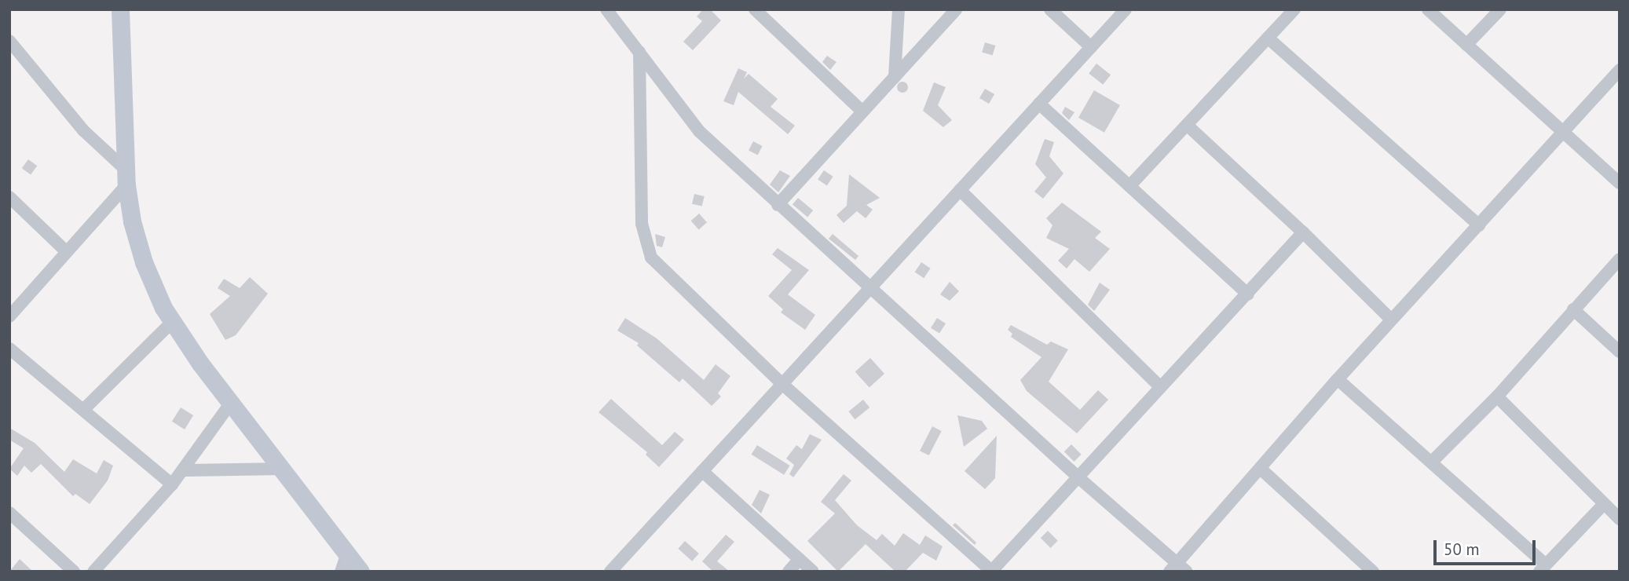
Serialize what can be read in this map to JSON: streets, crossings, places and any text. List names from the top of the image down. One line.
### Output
{"scale_bar":"50 m"}
